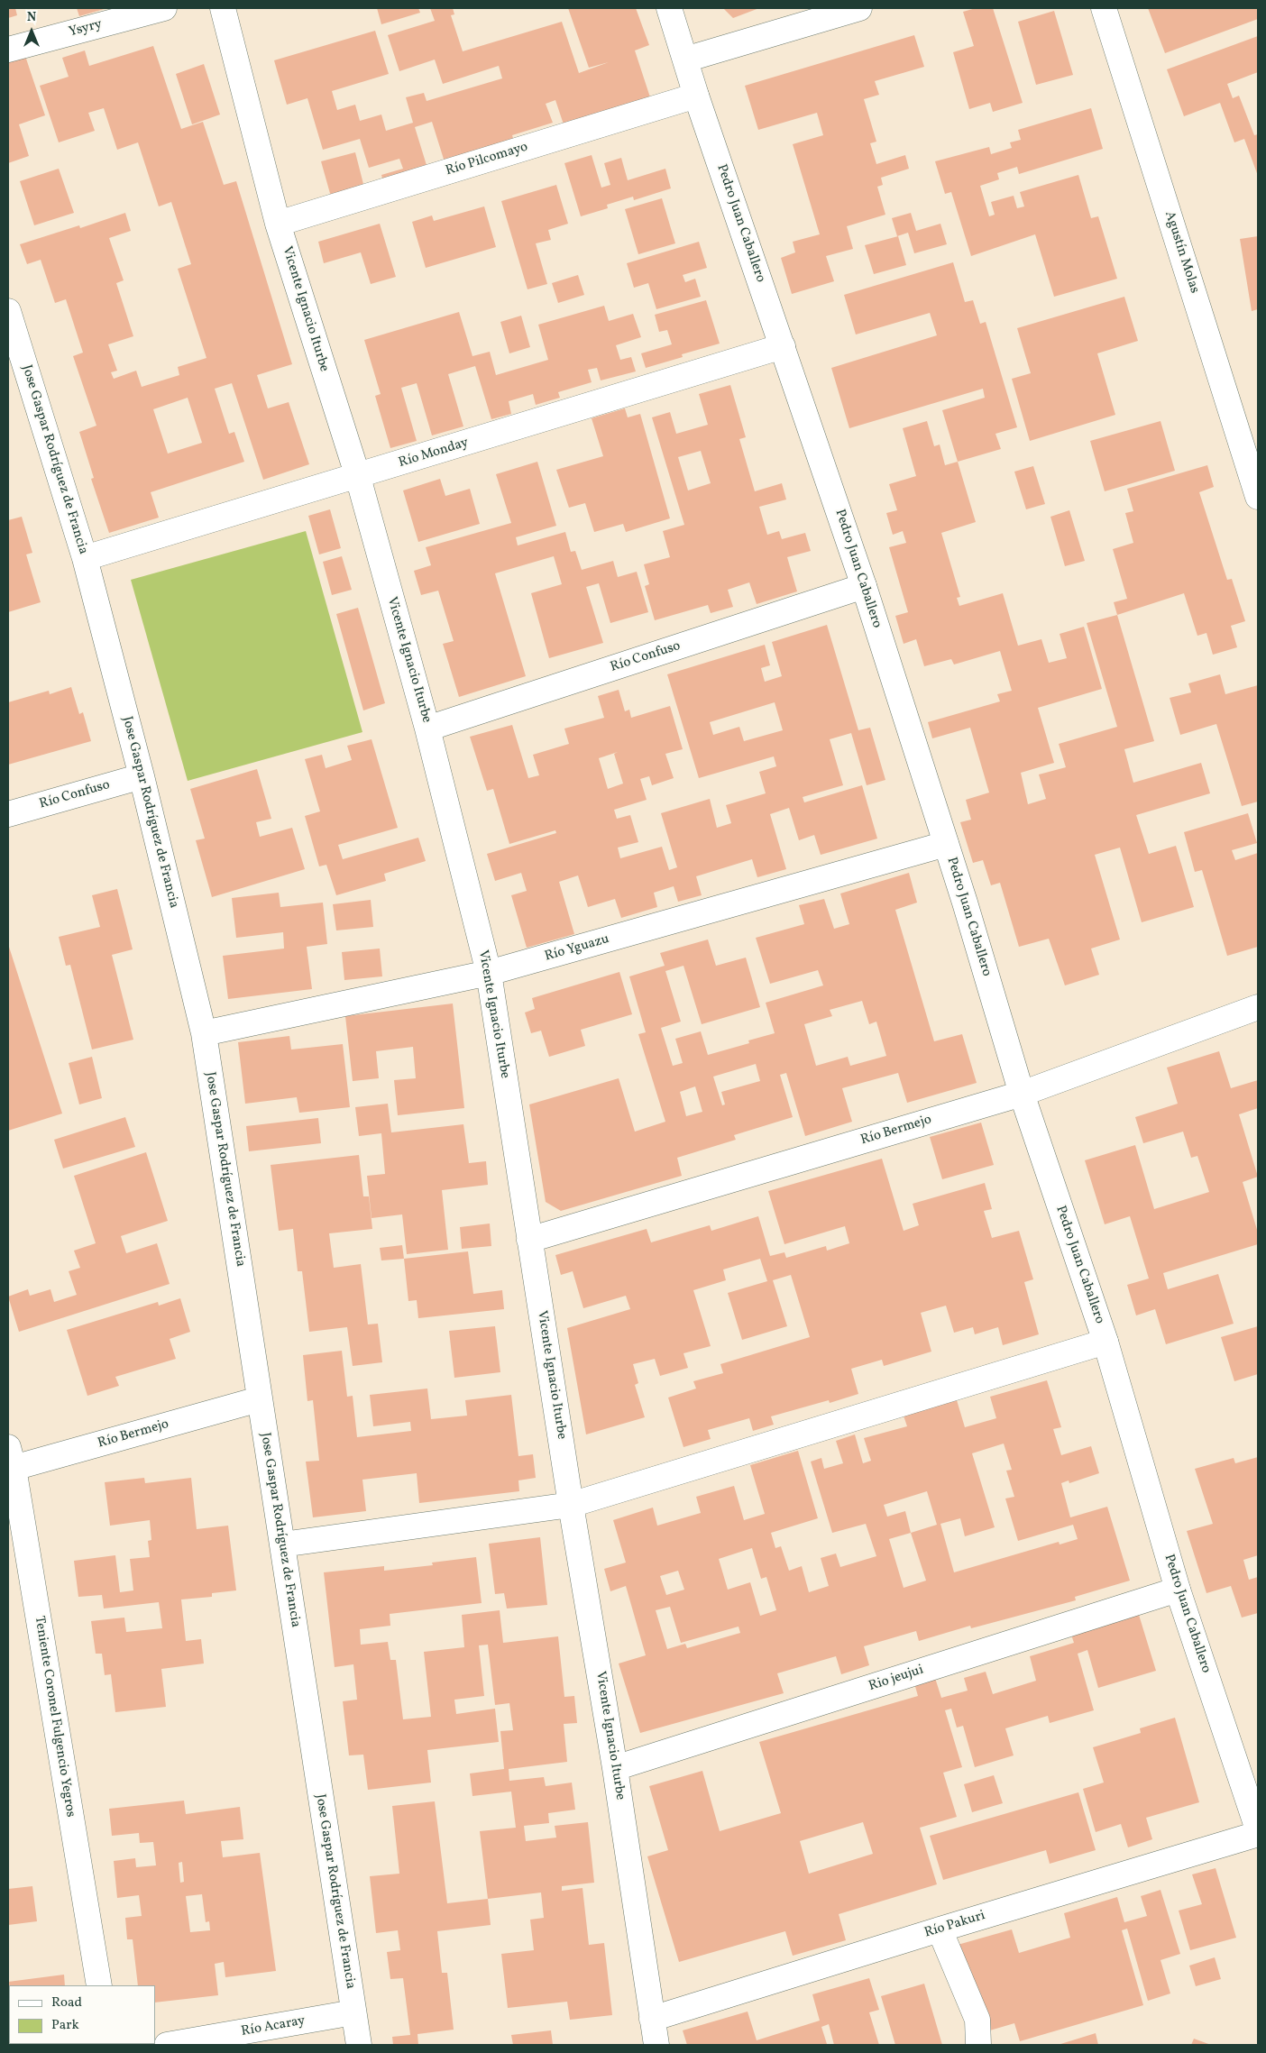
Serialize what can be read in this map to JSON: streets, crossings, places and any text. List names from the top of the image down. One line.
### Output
{"streets":{"street":["Ysyry","Río Pilcomayo","Pedro Juan Caballero","Agustín Molas","Vicente Ignacio Iturbe","Río Monday","Jose Gaspar Rodríguez de Francia","Río Confuso","Río Yguazu","Río Bermejo","Rio jeujui","Teniente Coronel Fulgencio Yegros","Río Pakuri","Río Acaray"]},"crossings":[["Río Pilcomayo","Pedro Juan Caballero"],["Río Pilcomayo","Vicente Ignacio Iturbe"],["Pedro Juan Caballero","Río Monday"],["Pedro Juan Caballero","Río Confuso"],["Pedro Juan Caballero","Río Yguazu"],["Pedro Juan Caballero","Río Bermejo"],["Pedro Juan Caballero","Rio jeujui"],["Vicente Ignacio Iturbe","Río Monday"],["Vicente Ignacio Iturbe","Río Confuso"],["Vicente Ignacio Iturbe","Río Yguazu"],["Vicente Ignacio Iturbe","Río Bermejo"],["Vicente Ignacio Iturbe","Rio jeujui"],["Vicente Ignacio Iturbe","Río Pakuri"],["Río Monday","Jose Gaspar Rodríguez de Francia"],["Jose Gaspar Rodríguez de Francia","Río Confuso"],["Jose Gaspar Rodríguez de Francia","Río Yguazu"],["Jose Gaspar Rodríguez de Francia","Río Bermejo"],["Jose Gaspar Rodríguez de Francia","Río Acaray"],["Río Bermejo","Teniente Coronel Fulgencio Yegros"]],"legend":["Road","Park"],"north":"top"}
